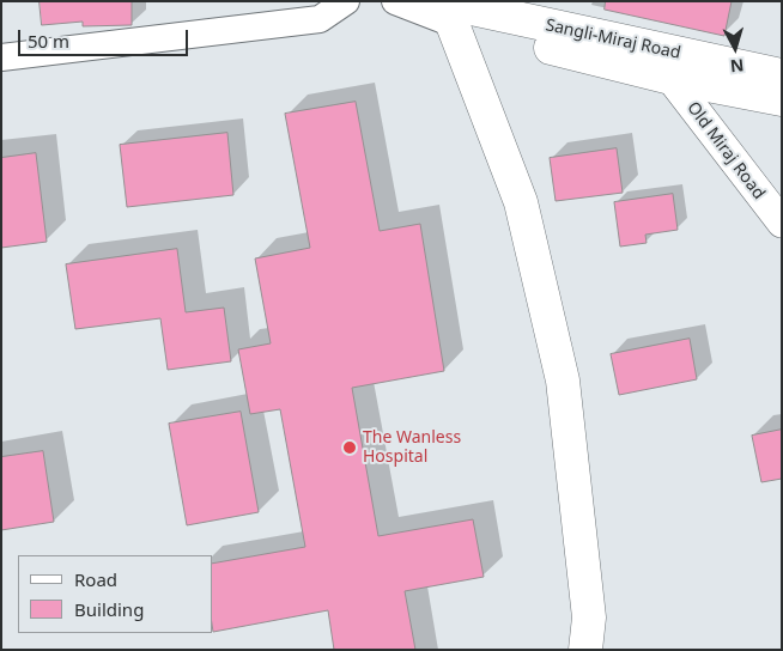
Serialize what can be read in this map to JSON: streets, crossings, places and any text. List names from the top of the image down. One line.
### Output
{"streets":{"highway":["Sangli-Miraj Road"],"main road":["Old Miraj Road"]},"crossings":[["Sangli-Miraj Road","Old Miraj Road"]],"places":["The Wanless Hospital"],"legend":["Road","Building"],"scale_bar":"50 m","north":"bottom"}
